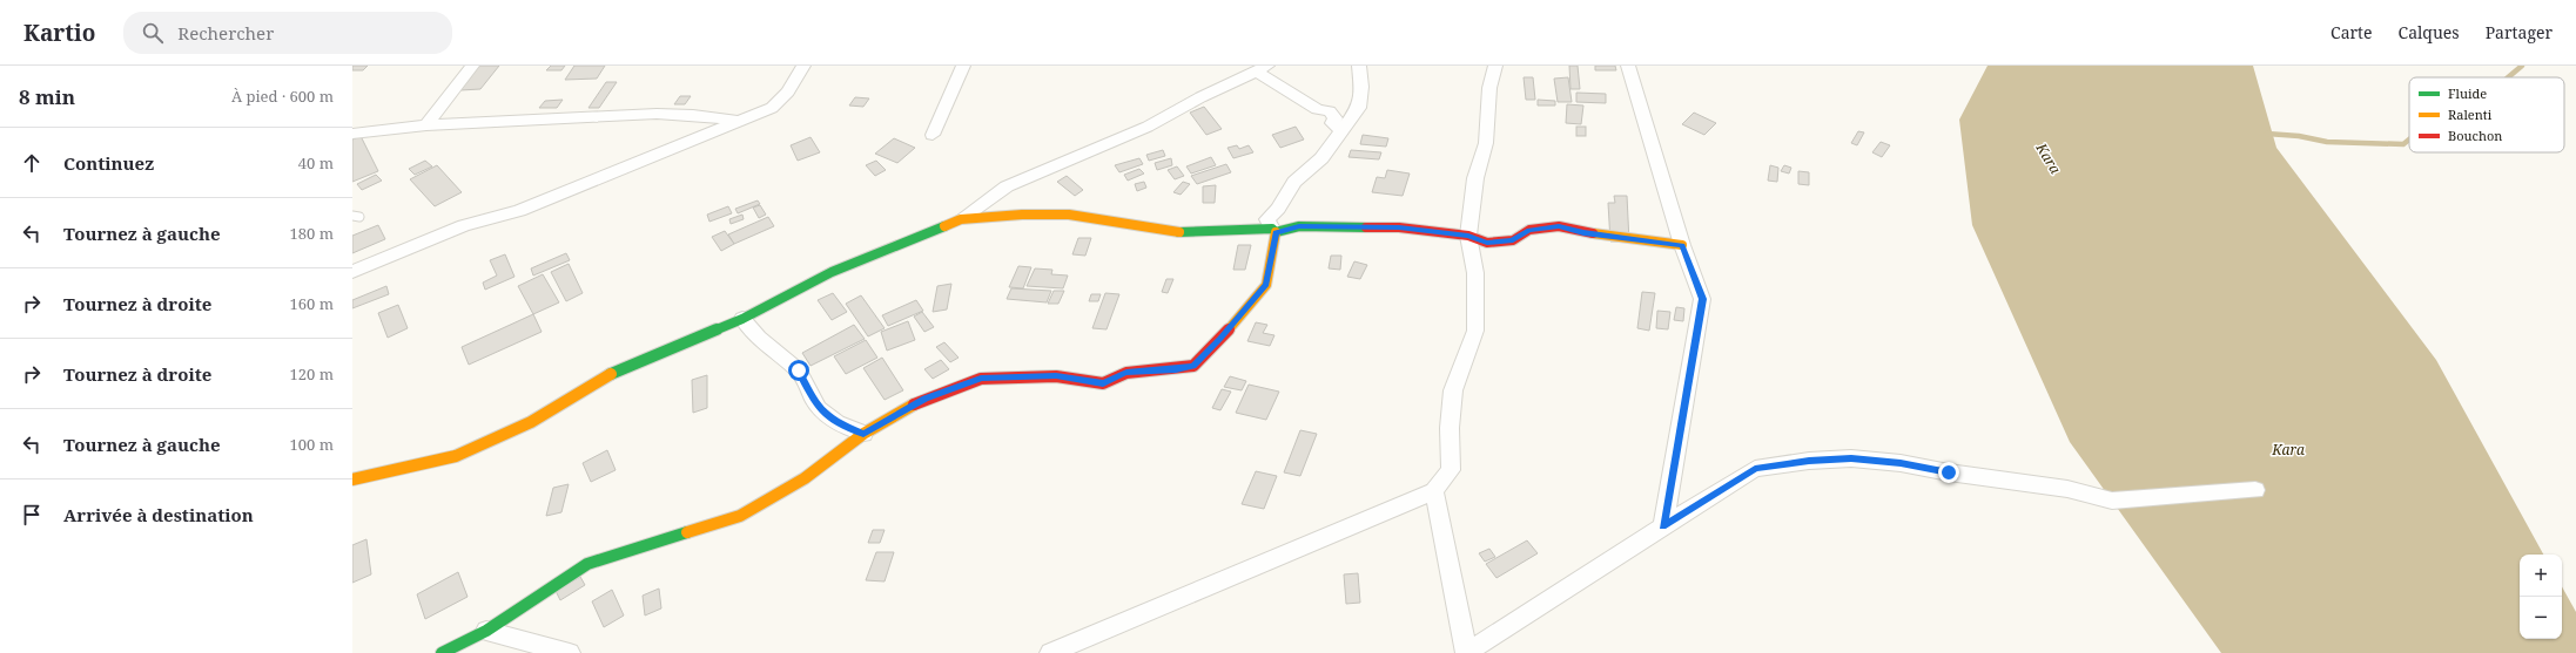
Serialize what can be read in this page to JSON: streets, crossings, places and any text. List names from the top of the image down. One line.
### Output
{"water":["Kara"],"legend":["Fluide","Ralenti","Bouchon"],"page":{"header":"Kartio","search":"Rechercher","nav":["Carte","Calques","Partager"],"heading":["8 min","À pied · 600 m"],"list":[["Continuez","40 m"],["Tournez à gauche","180 m"],["Tournez à droite","160 m"],["Tournez à droite","120 m"],["Tournez à gauche","100 m"],"Arrivée à destination"],"map_buttons":["+","−"]}}
